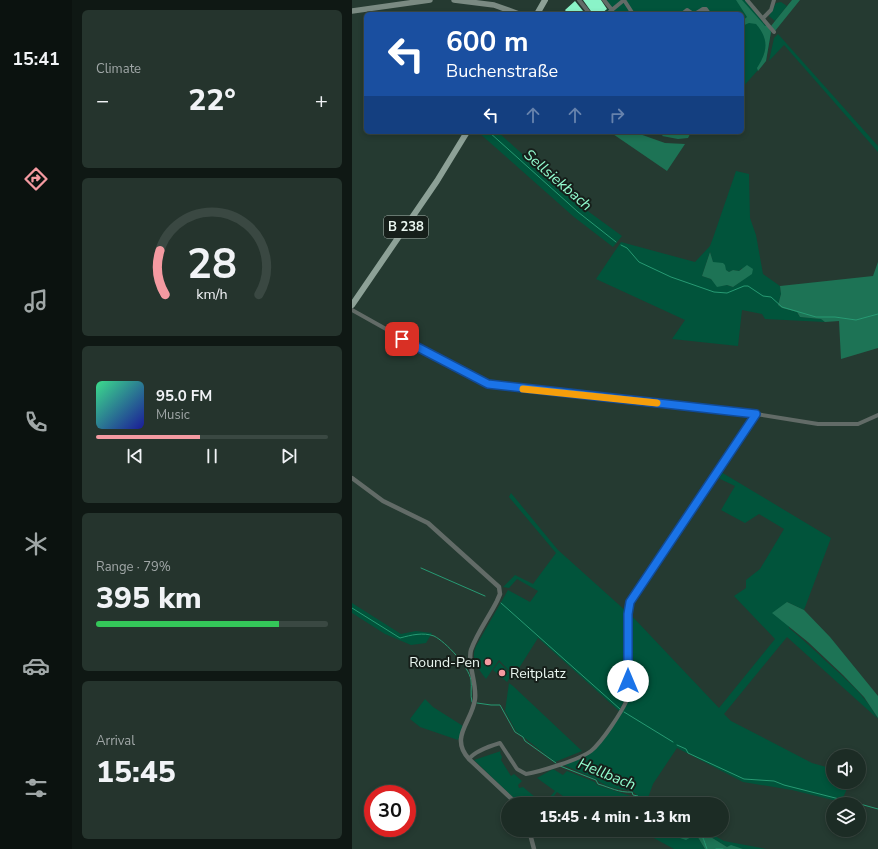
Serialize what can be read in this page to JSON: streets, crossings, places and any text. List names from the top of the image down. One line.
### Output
{"streets":{"main road":["B 238"]},"water":["Sellsiekbach","Hellbach"],"places":["Round-Pen","Reitplatz"],"page":{"tabs":"15:41","tile":["Climate",["Range · 79%","395 km"],["Arrival","15:45"]],"turn":["600 m","Buchenstraße"],"heat":["−","22°","+"],"song":["95.0 FM","Music"],"limit":"30","trip":"15:45 · 4 min · 1.3 km","gauge":["28","km/h"]}}
